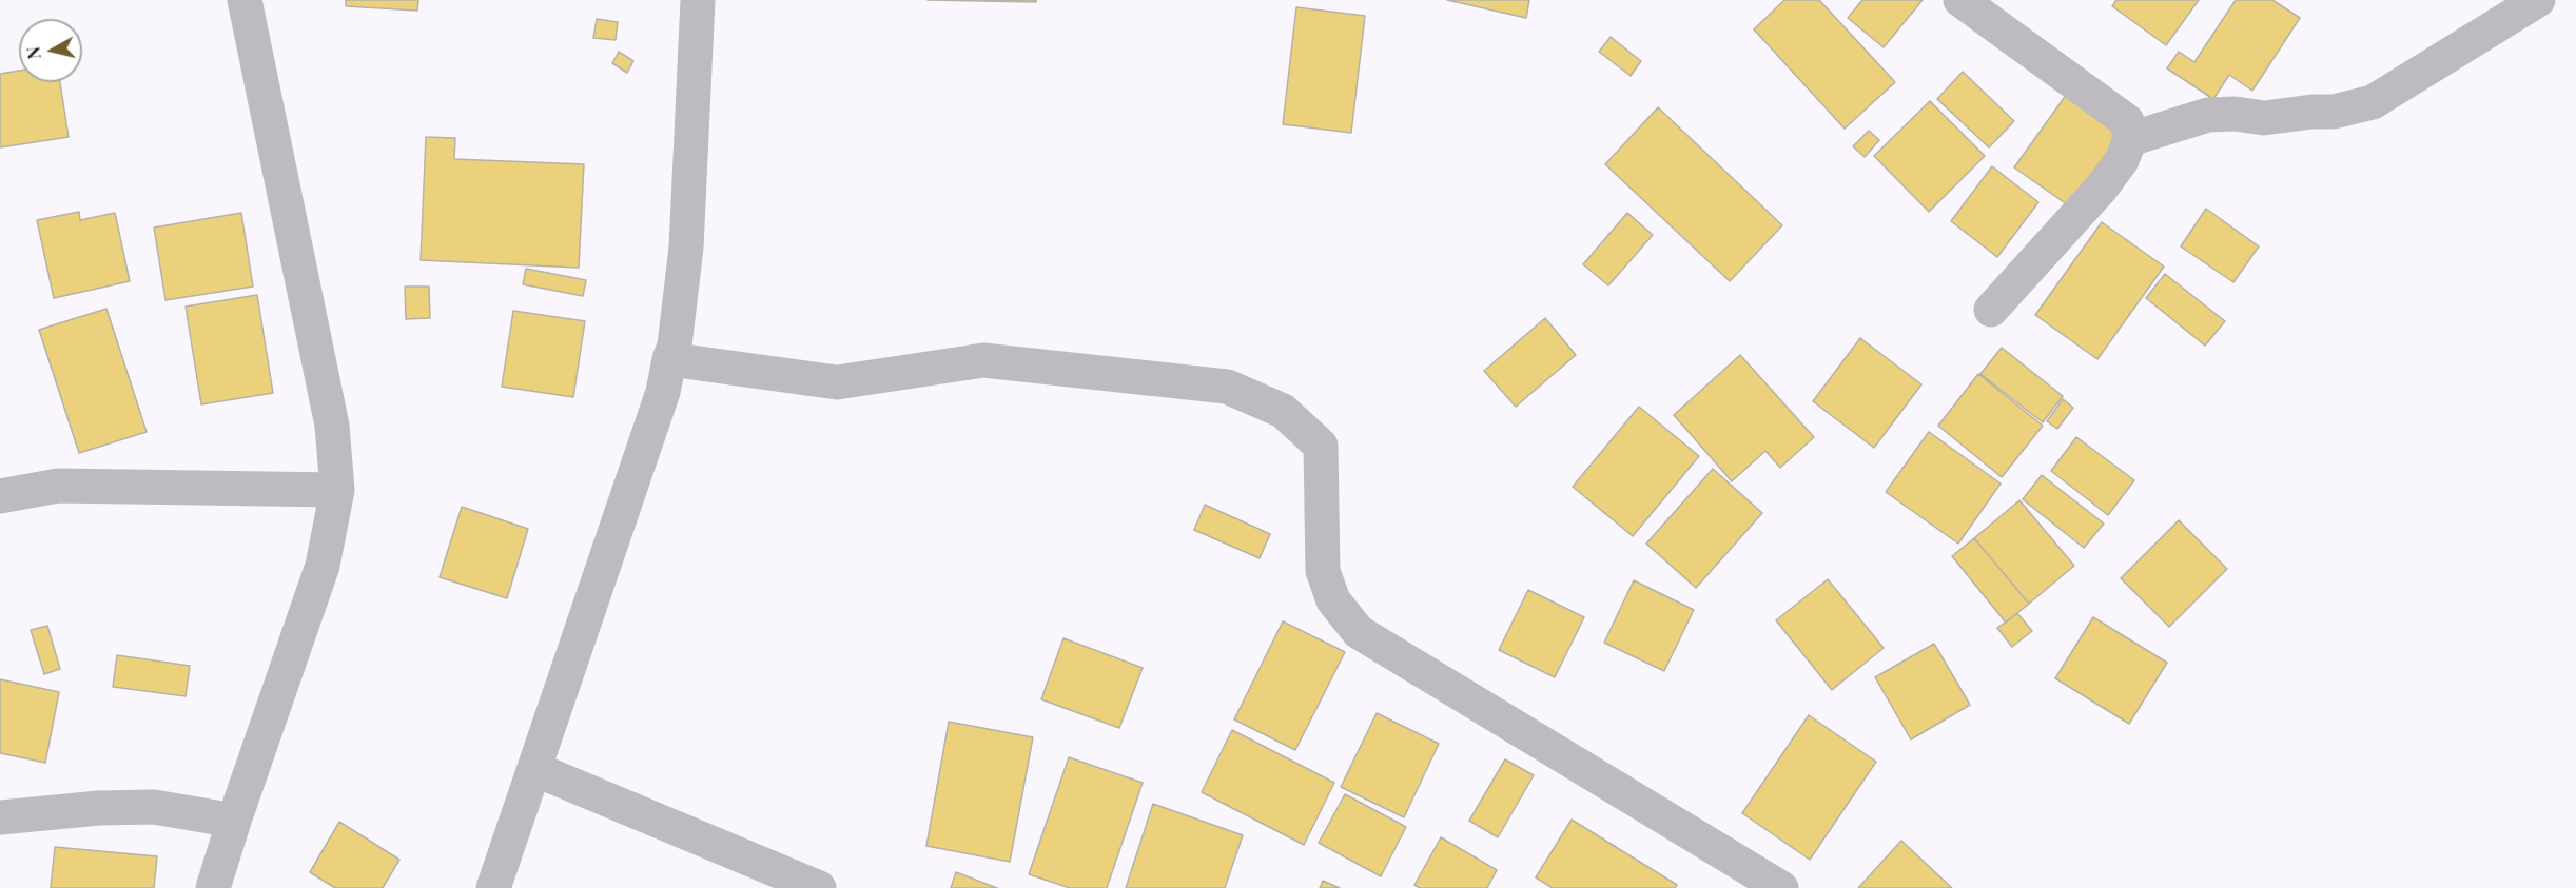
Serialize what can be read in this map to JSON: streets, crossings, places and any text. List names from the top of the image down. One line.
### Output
{"north":"left"}
